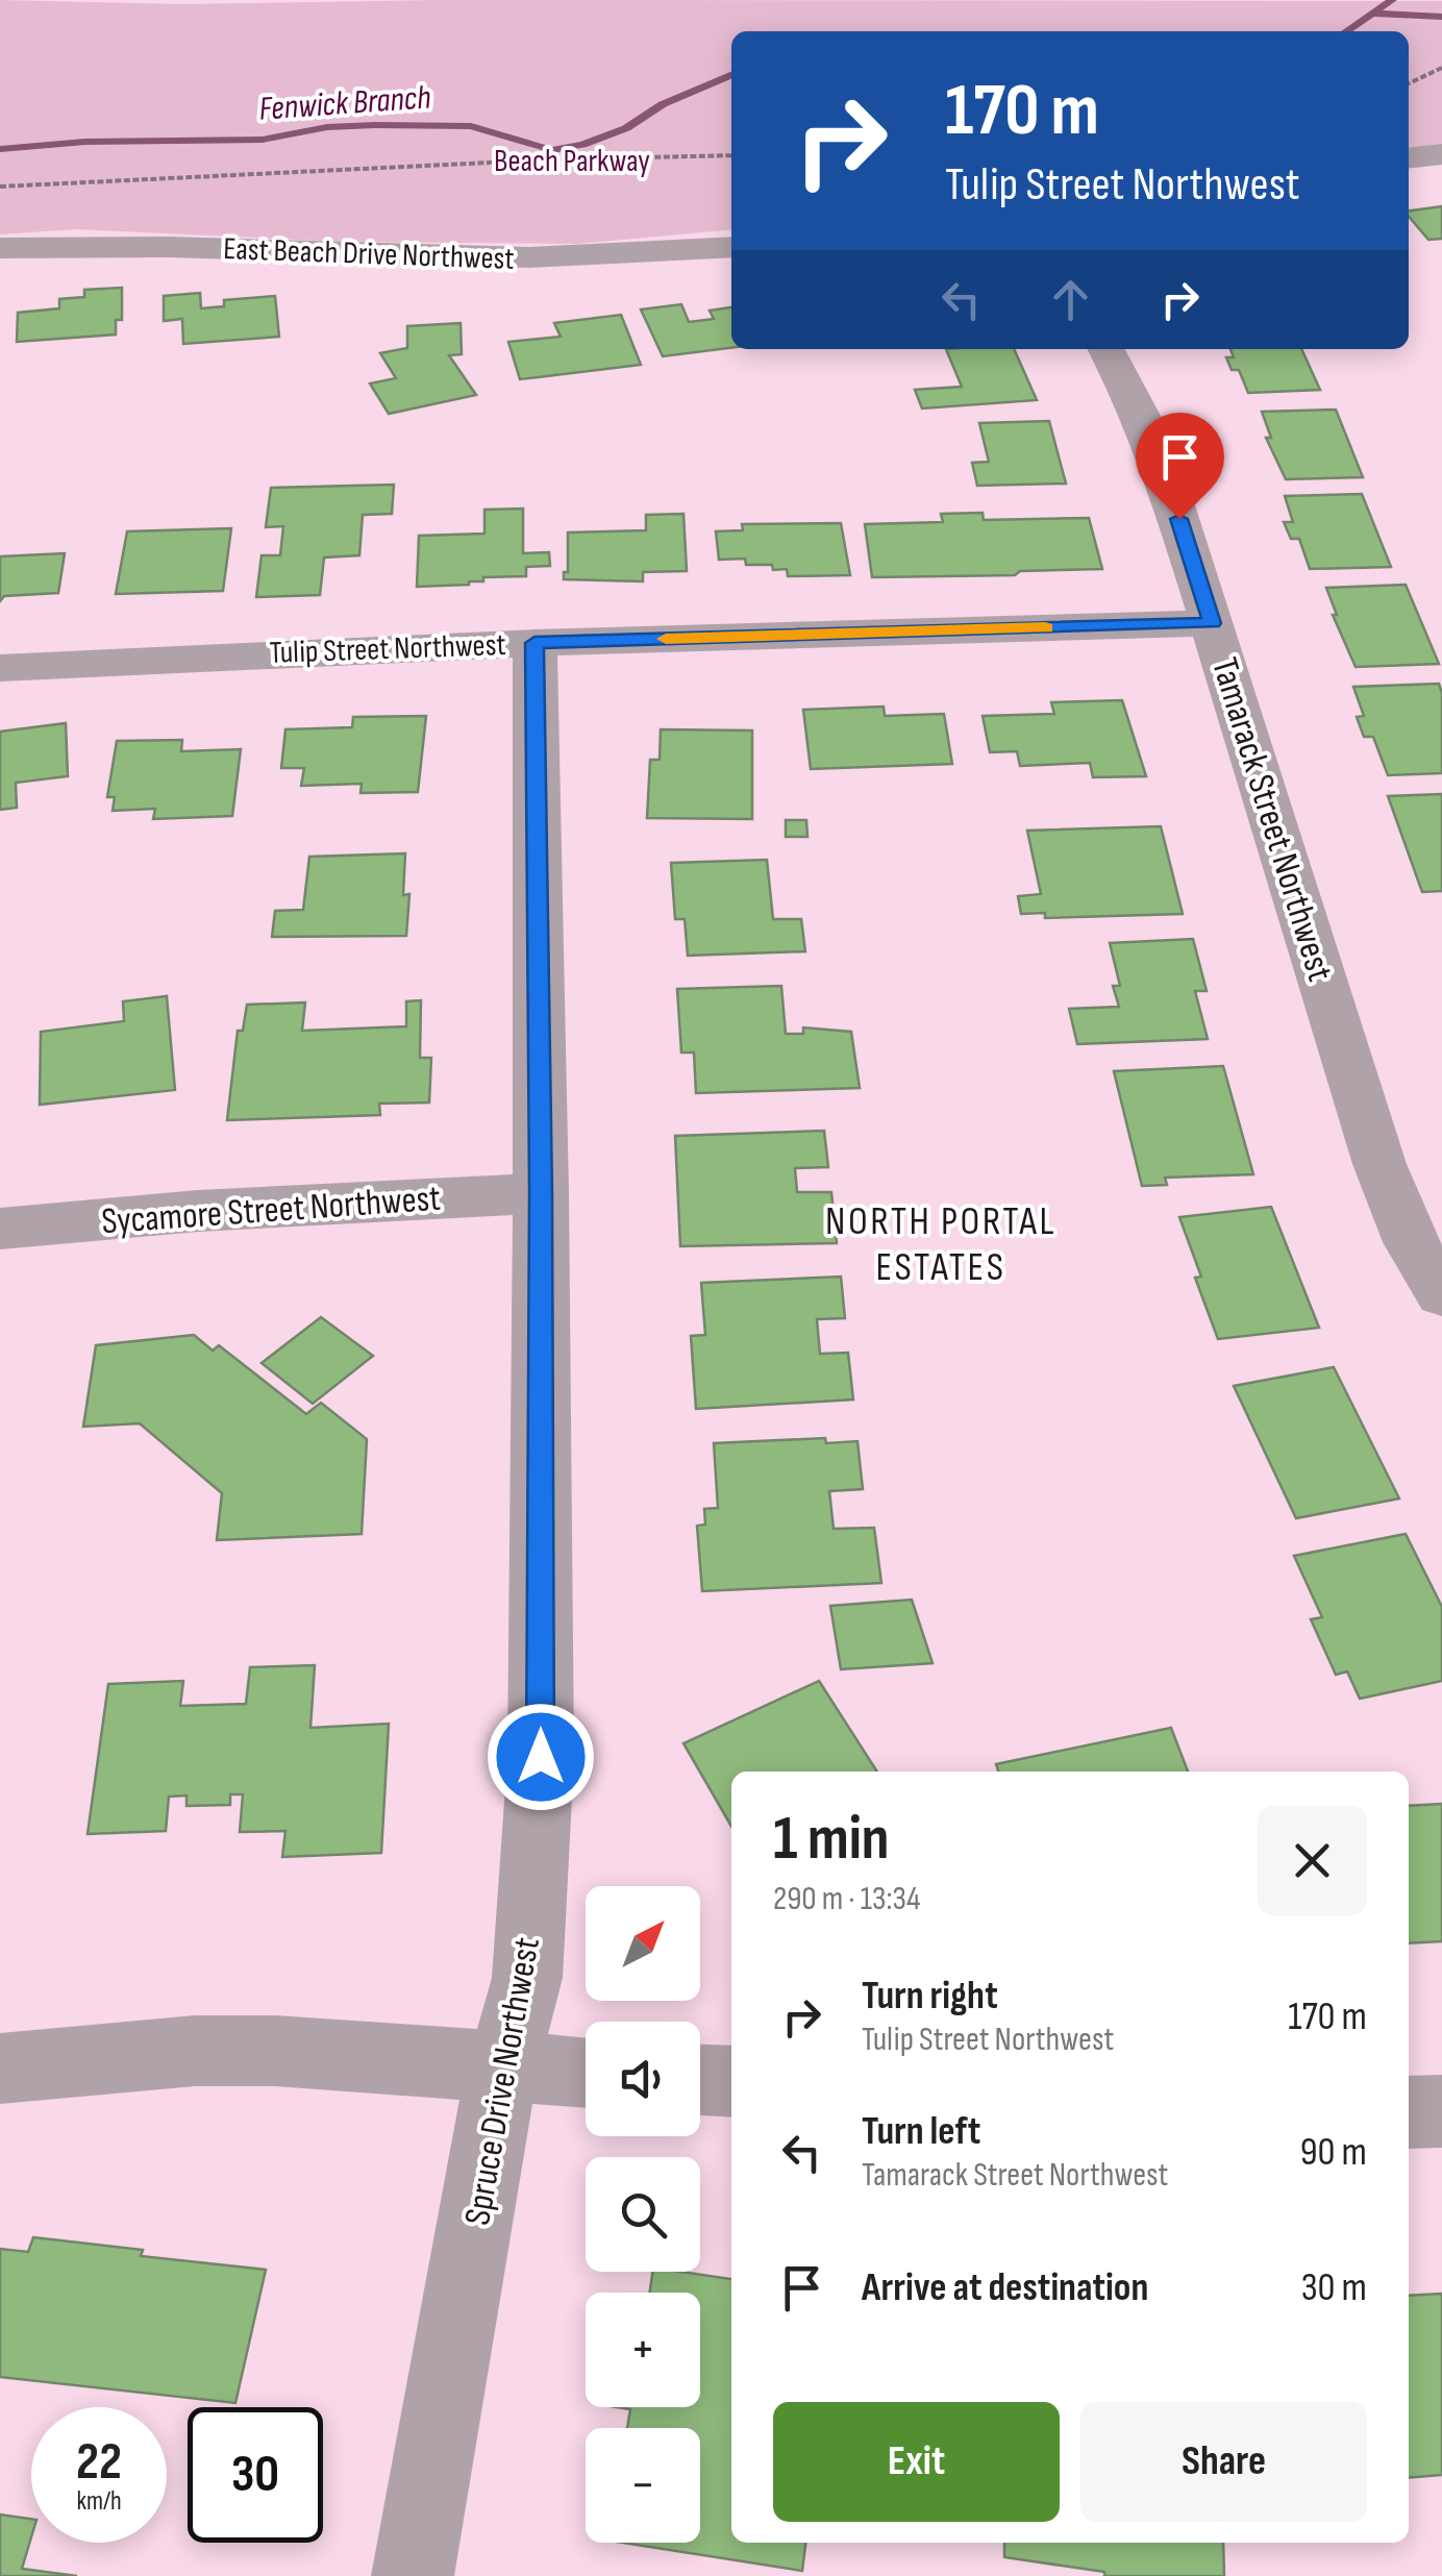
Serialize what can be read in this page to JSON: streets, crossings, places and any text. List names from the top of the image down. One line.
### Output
{"streets":{"street":["East Beach Drive Northwest","Tulip Street Northwest","Tamarack Street Northwest","Sycamore Street Northwest","Spruce Drive Northwest"]},"crossings":[["Tulip Street Northwest","Tamarack Street Northwest"],["Tulip Street Northwest","Spruce Drive Northwest"],["Sycamore Street Northwest","Spruce Drive Northwest"]],"districts":["NORTH PORTAL ESTATES"],"water":["Fenwick Branch"],"parks":["Beach Parkway"],"north":"top right","page":{"turn":["170 m","Tulip Street Northwest"],"heading":["1 min","290 m · 13:34"],"map_buttons":["+","−"],"list":[{"name":"Turn right","note":"Tulip Street Northwest","value":"170 m"},{"name":"Turn left","note":"Tamarack Street Northwest","value":"90 m"},{"name":"Arrive at destination","value":"30 m"}],"buttons":["Exit","Share"],"speed":"22 km/h","limit":"30"}}
